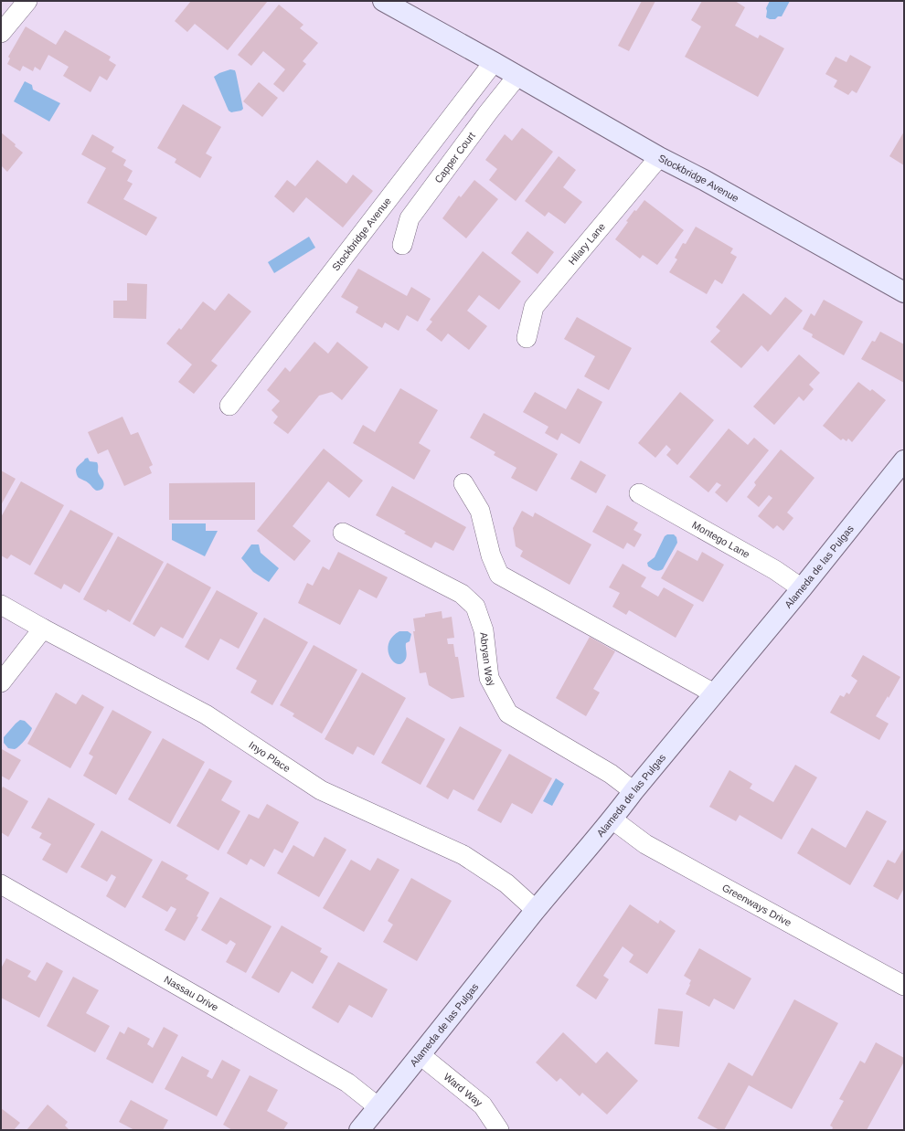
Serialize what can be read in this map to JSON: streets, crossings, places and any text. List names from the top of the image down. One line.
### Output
{"streets":{"main road":["Stockbridge Avenue","Alameda de las Pulgas"],"street":["Capper Court","Hilary Lane","Montego Lane","Abryan Way","Inyo Place","Greenways Drive","Nassau Drive","Ward Way"]},"crossings":[["Capper Court","Stockbridge Avenue"],["Stockbridge Avenue","Hilary Lane"],["Montego Lane","Alameda de las Pulgas"],["Alameda de las Pulgas","Abryan Way"],["Alameda de las Pulgas","Inyo Place"],["Alameda de las Pulgas","Greenways Drive"],["Alameda de las Pulgas","Nassau Drive"],["Alameda de las Pulgas","Ward Way"]]}
